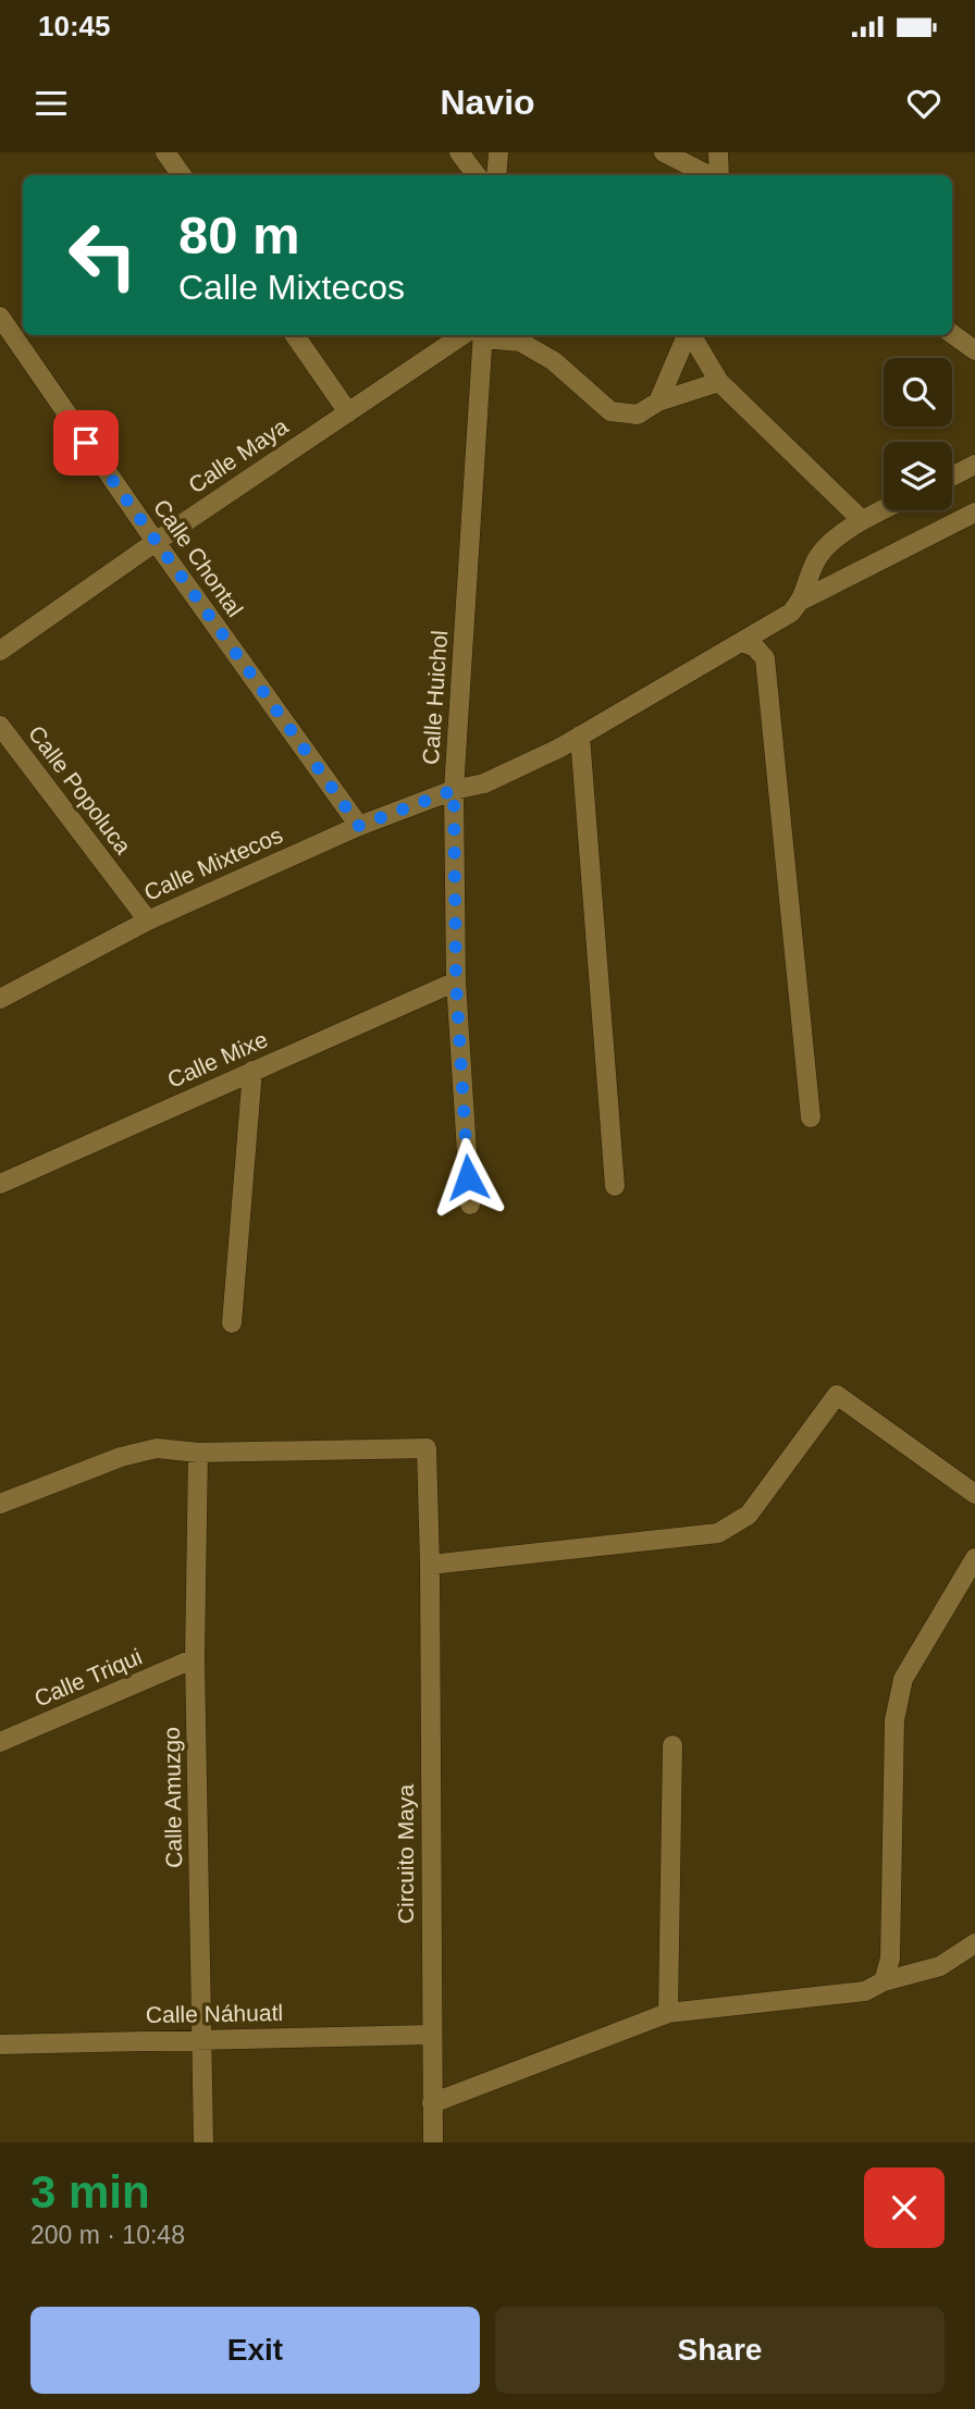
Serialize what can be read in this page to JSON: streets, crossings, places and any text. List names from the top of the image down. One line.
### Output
{"streets":{"street":["Calle Maya","Calle Chontal","Calle Huichol","Calle Popoluca","Calle Mixtecos","Calle Mixe","Calle Triqui","Calle Amuzgo","Circuito Maya","Calle Náhuatl"]},"crossings":[["Calle Maya","Calle Chontal"],["Calle Chontal","Calle Mixtecos"],["Calle Huichol","Calle Mixtecos"],["Calle Huichol","Calle Mixe"],["Calle Popoluca","Calle Mixtecos"],["Calle Triqui","Calle Amuzgo"],["Calle Amuzgo","Circuito Maya"],["Calle Amuzgo","Calle Náhuatl"],["Circuito Maya","Calle Náhuatl"]],"page":{"status":"10:45","header":"Navio","turn":["80 m","Calle Mixtecos"],"heading":["3 min","200 m · 10:48"],"buttons":["Exit","Share"]}}
